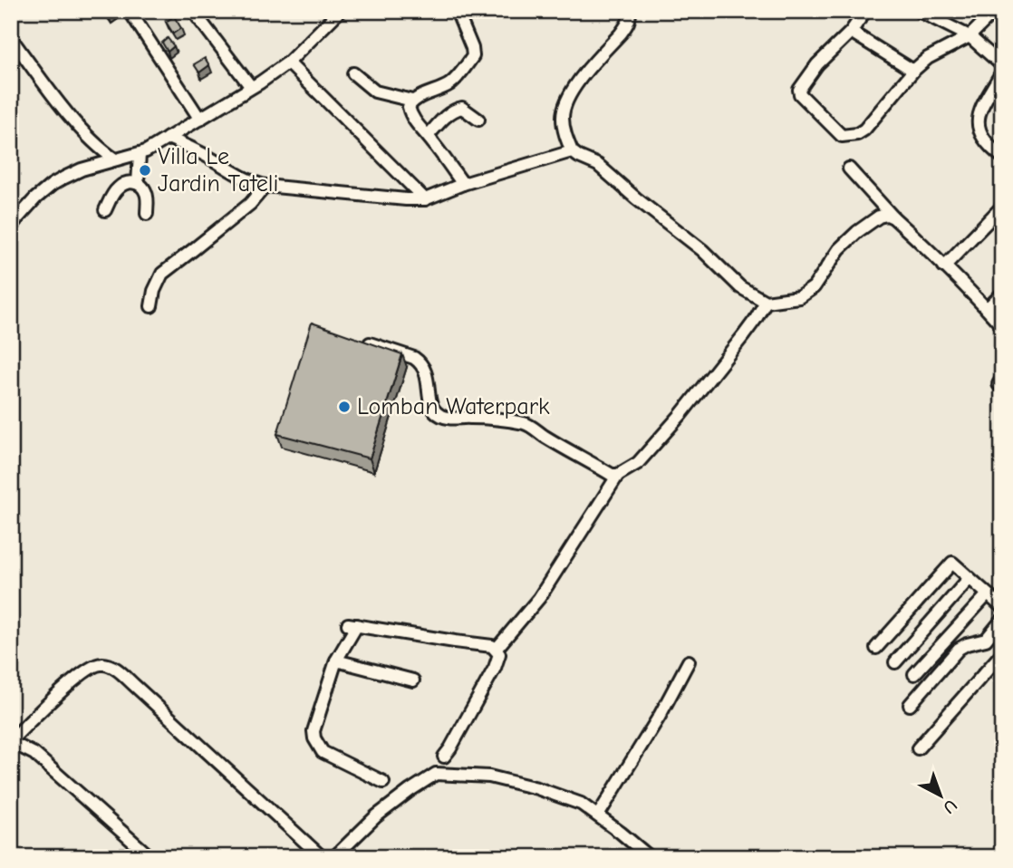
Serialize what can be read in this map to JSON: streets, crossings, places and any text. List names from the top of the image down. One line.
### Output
{"places":["Villa Le Jardin Tateli","Lomban Waterpark"],"north":"bottom right"}
